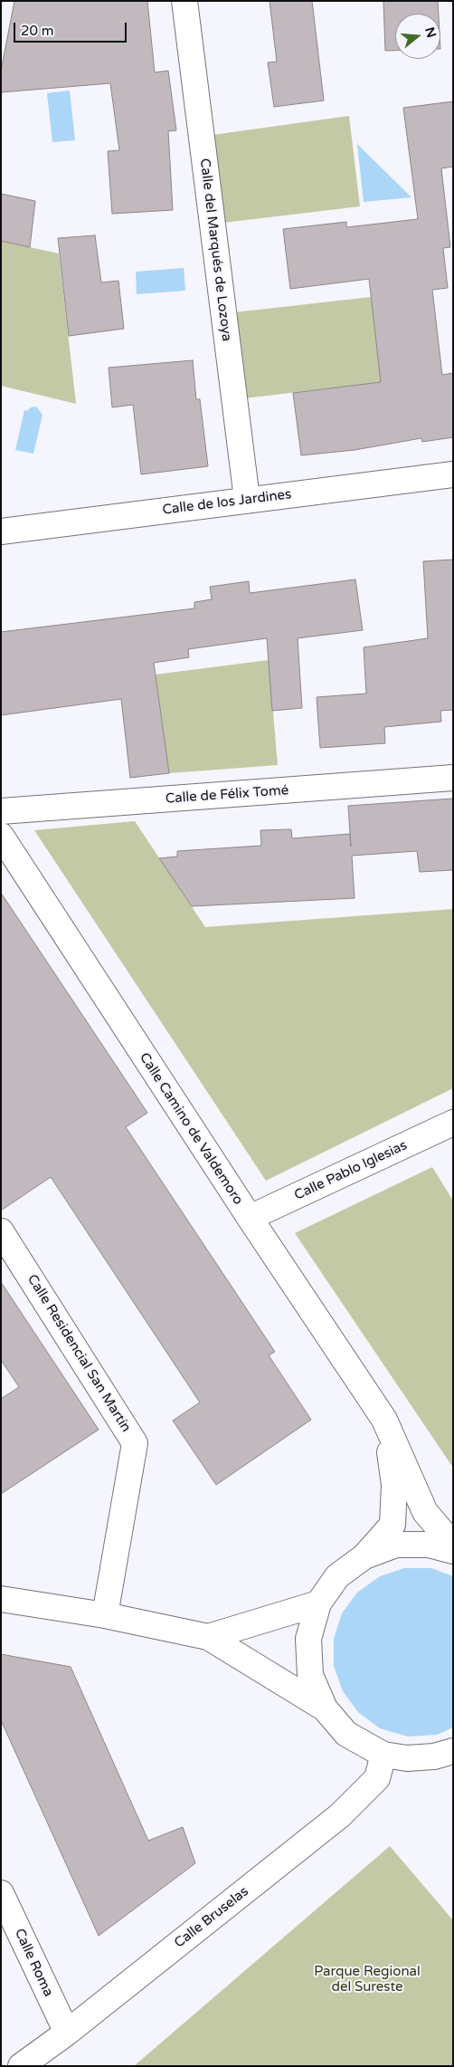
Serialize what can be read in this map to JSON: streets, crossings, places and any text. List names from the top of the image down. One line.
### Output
{"streets":{"street":["Calle del Marqués de Lozoya","Calle de los Jardines","Calle de Félix Tomé","Calle Camino de Valdemoro","Calle Pablo Iglesias","Calle Residencial San Martín","Calle Bruselas","Calle Roma"]},"crossings":[["Calle del Marqués de Lozoya","Calle de los Jardines"],["Calle Camino de Valdemoro","Calle Pablo Iglesias"],["Calle Bruselas","Calle Roma"]],"parks":["Parque Regional del Sureste"],"scale_bar":"20 m","north":"right"}
